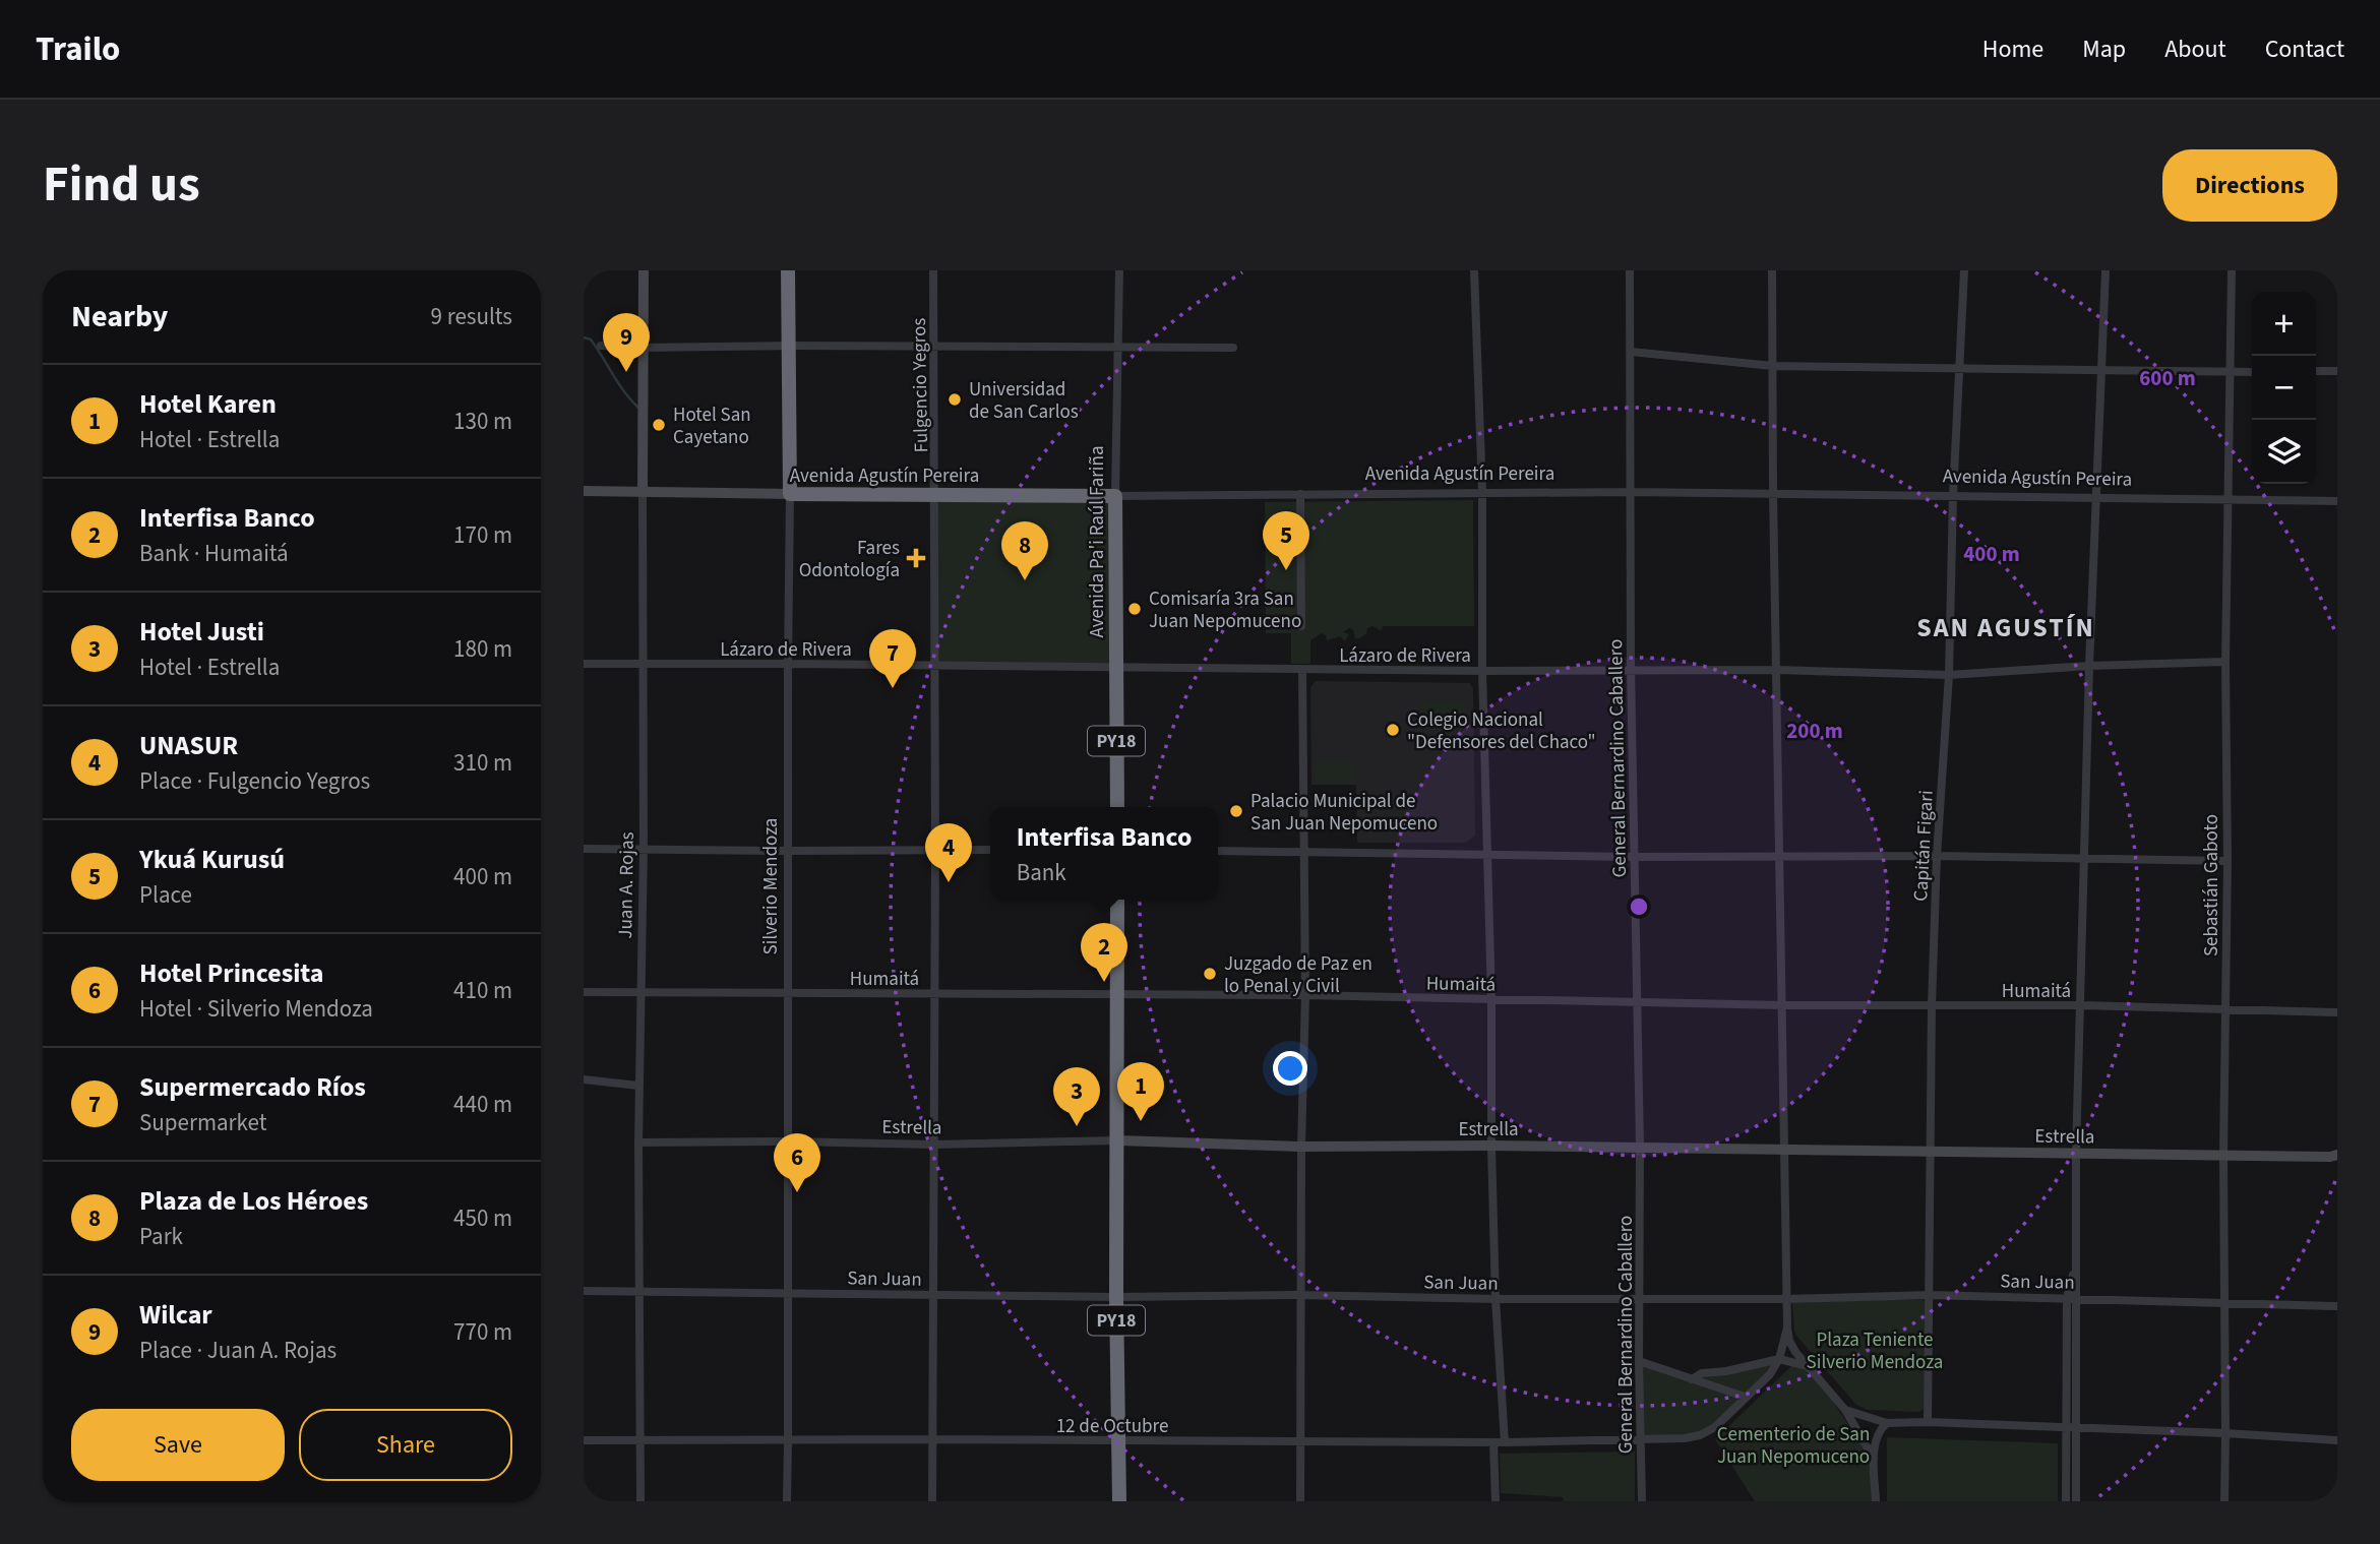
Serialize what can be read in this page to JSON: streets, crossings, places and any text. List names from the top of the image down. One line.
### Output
{"streets":{"highway":["Avenida Agustín Pereira","Avenida Pa'i Raúl Fariña","PY18","Silverio Mendoza"],"main road":["Juan A. Rojas","Estrella"],"street":["Fulgencio Yegros","Lázaro de Rivera","General Bernardino Caballero","Capitán Figari","Sebastián Gaboto","Humaitá","San Juan","12 de Octubre"]},"crossings":[["Fulgencio Yegros","Avenida Agustín Pereira"],["Fulgencio Yegros","Lázaro de Rivera"],["Fulgencio Yegros","Humaitá"],["Fulgencio Yegros","Estrella"],["Fulgencio Yegros","San Juan"],["Fulgencio Yegros","12 de Octubre"],["Avenida Agustín Pereira","Avenida Pa'i Raúl Fariña"],["Avenida Agustín Pereira","General Bernardino Caballero"],["Avenida Agustín Pereira","Capitán Figari"],["Avenida Agustín Pereira","Juan A. Rojas"],["Avenida Agustín Pereira","Sebastián Gaboto"],["Avenida Agustín Pereira","Silverio Mendoza"],["Avenida Pa'i Raúl Fariña","Lázaro de Rivera"],["Lázaro de Rivera","General Bernardino Caballero"],["Lázaro de Rivera","Capitán Figari"],["Lázaro de Rivera","Juan A. Rojas"],["Lázaro de Rivera","Sebastián Gaboto"],["Lázaro de Rivera","Silverio Mendoza"],["PY18","Humaitá"],["PY18","Estrella"],["PY18","San Juan"],["PY18","12 de Octubre"],["General Bernardino Caballero","Humaitá"],["General Bernardino Caballero","Estrella"],["General Bernardino Caballero","San Juan"],["General Bernardino Caballero","12 de Octubre"],["Capitán Figari","Humaitá"],["Capitán Figari","Estrella"],["Capitán Figari","San Juan"],["Juan A. Rojas","Humaitá"],["Juan A. Rojas","Estrella"],["Juan A. Rojas","San Juan"],["Juan A. Rojas","12 de Octubre"],["Sebastián Gaboto","Humaitá"],["Sebastián Gaboto","Estrella"],["Sebastián Gaboto","San Juan"],["Silverio Mendoza","Humaitá"],["Silverio Mendoza","Estrella"],["Silverio Mendoza","San Juan"],["Silverio Mendoza","12 de Octubre"]],"districts":["SAN AGUSTÍN"],"parks":["Plaza Teniente Silverio Mendoza","Cementerio de San Juan Nepomuceno"],"places":{"other":["Universidad de San Carlos","Hotel San Cayetano","Comisaría 3ra San Juan Nepomuceno","Colegio Nacional \"Defensores del Chaco\"","Palacio Municipal de San Juan Nepomuceno","Juzgado de Paz en lo Penal y Civil"],"health":["Fares Odontología"]},"page":{"header":"Trailo","nav":["Home","Map","About","Contact"],"title":"Find us","buttons":["Directions",["Save","Share"]],"heading":["Nearby","9 results"],"map_buttons":["+","−"],"pins":["9","5","8","7","4","2","1","3","6"],"list":[{"mark":"1","name":"Hotel Karen","note":"Hotel · Estrella","value":"130 m"},{"mark":"2","name":"Interfisa Banco","note":"Bank · Humaitá","value":"170 m"},{"mark":"3","name":"Hotel Justi","note":"Hotel · Estrella","value":"180 m"},{"mark":"4","name":"UNASUR","note":"Place · Fulgencio Yegros","value":"310 m"},{"mark":"5","name":"Ykuá Kurusú","note":"Place","value":"400 m"},{"mark":"6","name":"Hotel Princesita","note":"Hotel · Silverio Mendoza","value":"410 m"},{"mark":"7","name":"Supermercado Ríos","note":"Supermarket","value":"440 m"},{"mark":"8","name":"Plaza de Los Héroes","note":"Park","value":"450 m"},{"mark":"9","name":"Wilcar","note":"Place · Juan A. Rojas","value":"770 m"}],"popup":["Interfisa Banco","Bank"]},"rings":["600 m","400 m","200 m"]}
